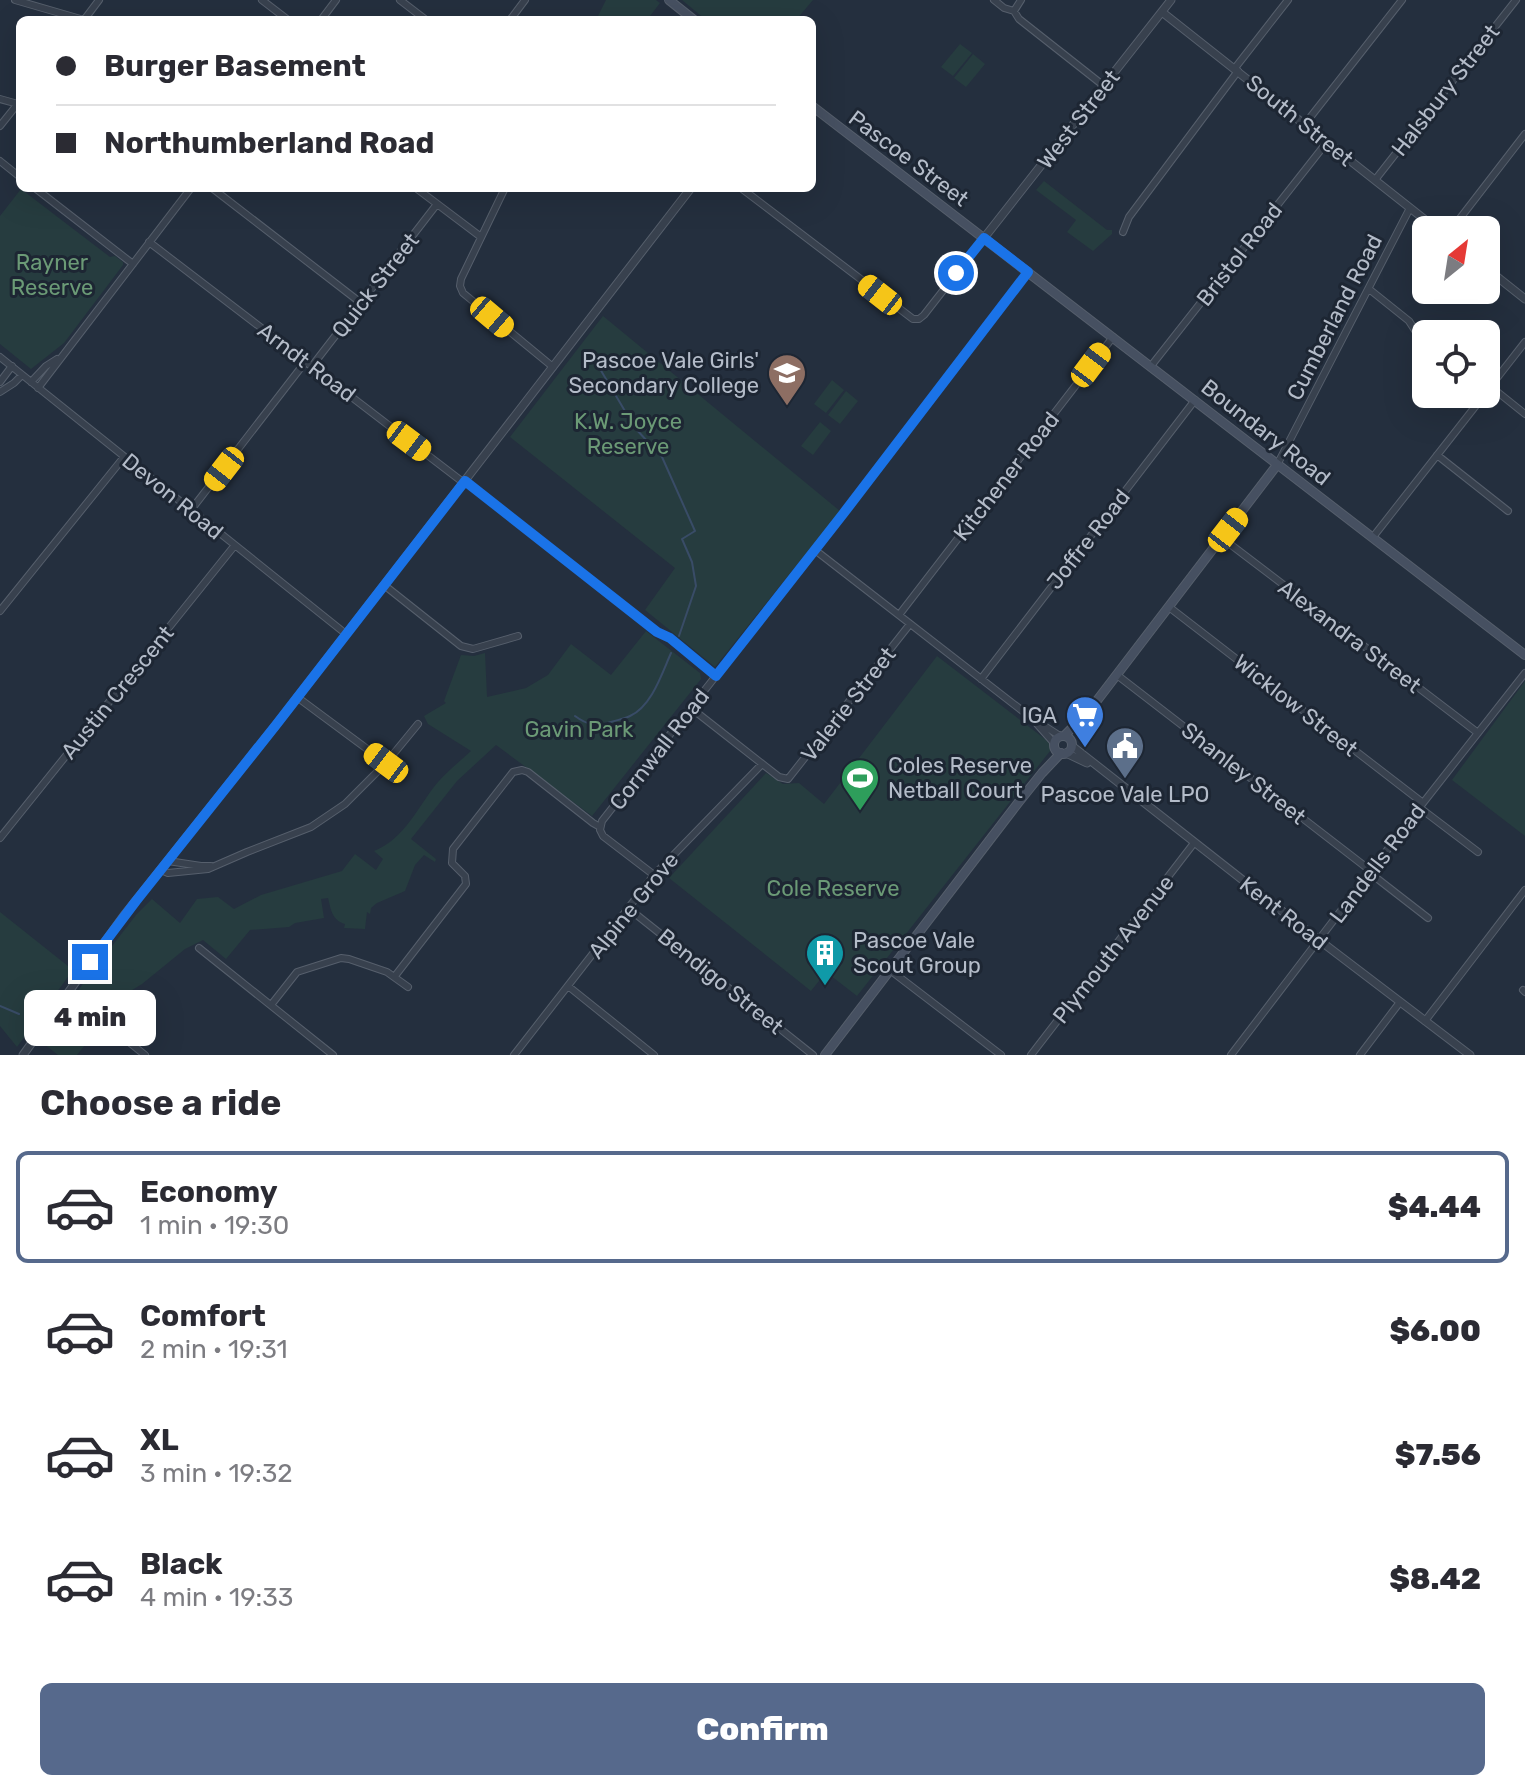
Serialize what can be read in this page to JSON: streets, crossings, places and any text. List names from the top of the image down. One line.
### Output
{"streets":{"main road":["Pascoe Street","Cumberland Road","Boundary Road"],"street":["Halsbury Street","West Street","South Street","Bristol Road","Quick Street","Arndt Road","Kitchener Road","Devon Road","Joffre Road","Alexandra Street","Austin Crescent","Valerie Street","Wicklow Street","Cornwall Road","Shanley Street","Landells Road","Alpine Grove","Kent Road","Plymouth Avenue","Bendigo Street"]},"crossings":[["Halsbury Street","South Street"],["West Street","South Street"],["West Street","Pascoe Street"],["West Street","Boundary Road"],["South Street","Bristol Road"],["South Street","Cumberland Road"],["Pascoe Street","Boundary Road"],["Bristol Road","Boundary Road"],["Quick Street","Arndt Road"],["Cumberland Road","Boundary Road"],["Cumberland Road","Alexandra Street"],["Cumberland Road","Wicklow Street"],["Cumberland Road","Shanley Street"],["Cumberland Road","Kent Road"],["Arndt Road","Cornwall Road"],["Boundary Road","Kitchener Road"],["Boundary Road","Joffre Road"],["Boundary Road","Cornwall Road"],["Kitchener Road","Kent Road"],["Devon Road","Austin Crescent"],["Joffre Road","Kent Road"],["Alexandra Street","Landells Road"],["Valerie Street","Alpine Grove"],["Valerie Street","Kent Road"],["Wicklow Street","Landells Road"],["Cornwall Road","Alpine Grove"],["Cornwall Road","Kent Road"],["Shanley Street","Landells Road"],["Landells Road","Kent Road"],["Alpine Grove","Bendigo Street"],["Kent Road","Plymouth Avenue"]],"parks":["Rayner Reserve","K.W. Joyce Reserve","Gavin Park","Cole Reserve"],"places":{"school or university":["Pascoe Vale Girls' Secondary College"],"supermarket":["IGA"],"public building":["Pascoe Vale LPO"],"sports":["Coles Reserve Netball Court"],"building":["Pascoe Vale Scout Group"]},"north":"top right","page":{"banner":["Burger Basement","Northumberland Road"],"bubble":"4 min","heading":"Choose a ride","list":[{"name":"Economy","note":"1 min · 19:30","value":"$4.44"},{"name":"Comfort","note":"2 min · 19:31","value":"$6.00"},{"name":"XL","note":"3 min · 19:32","value":"$7.56"},{"name":"Black","note":"4 min · 19:33","value":"$8.42"}],"buttons":"Confirm"}}
